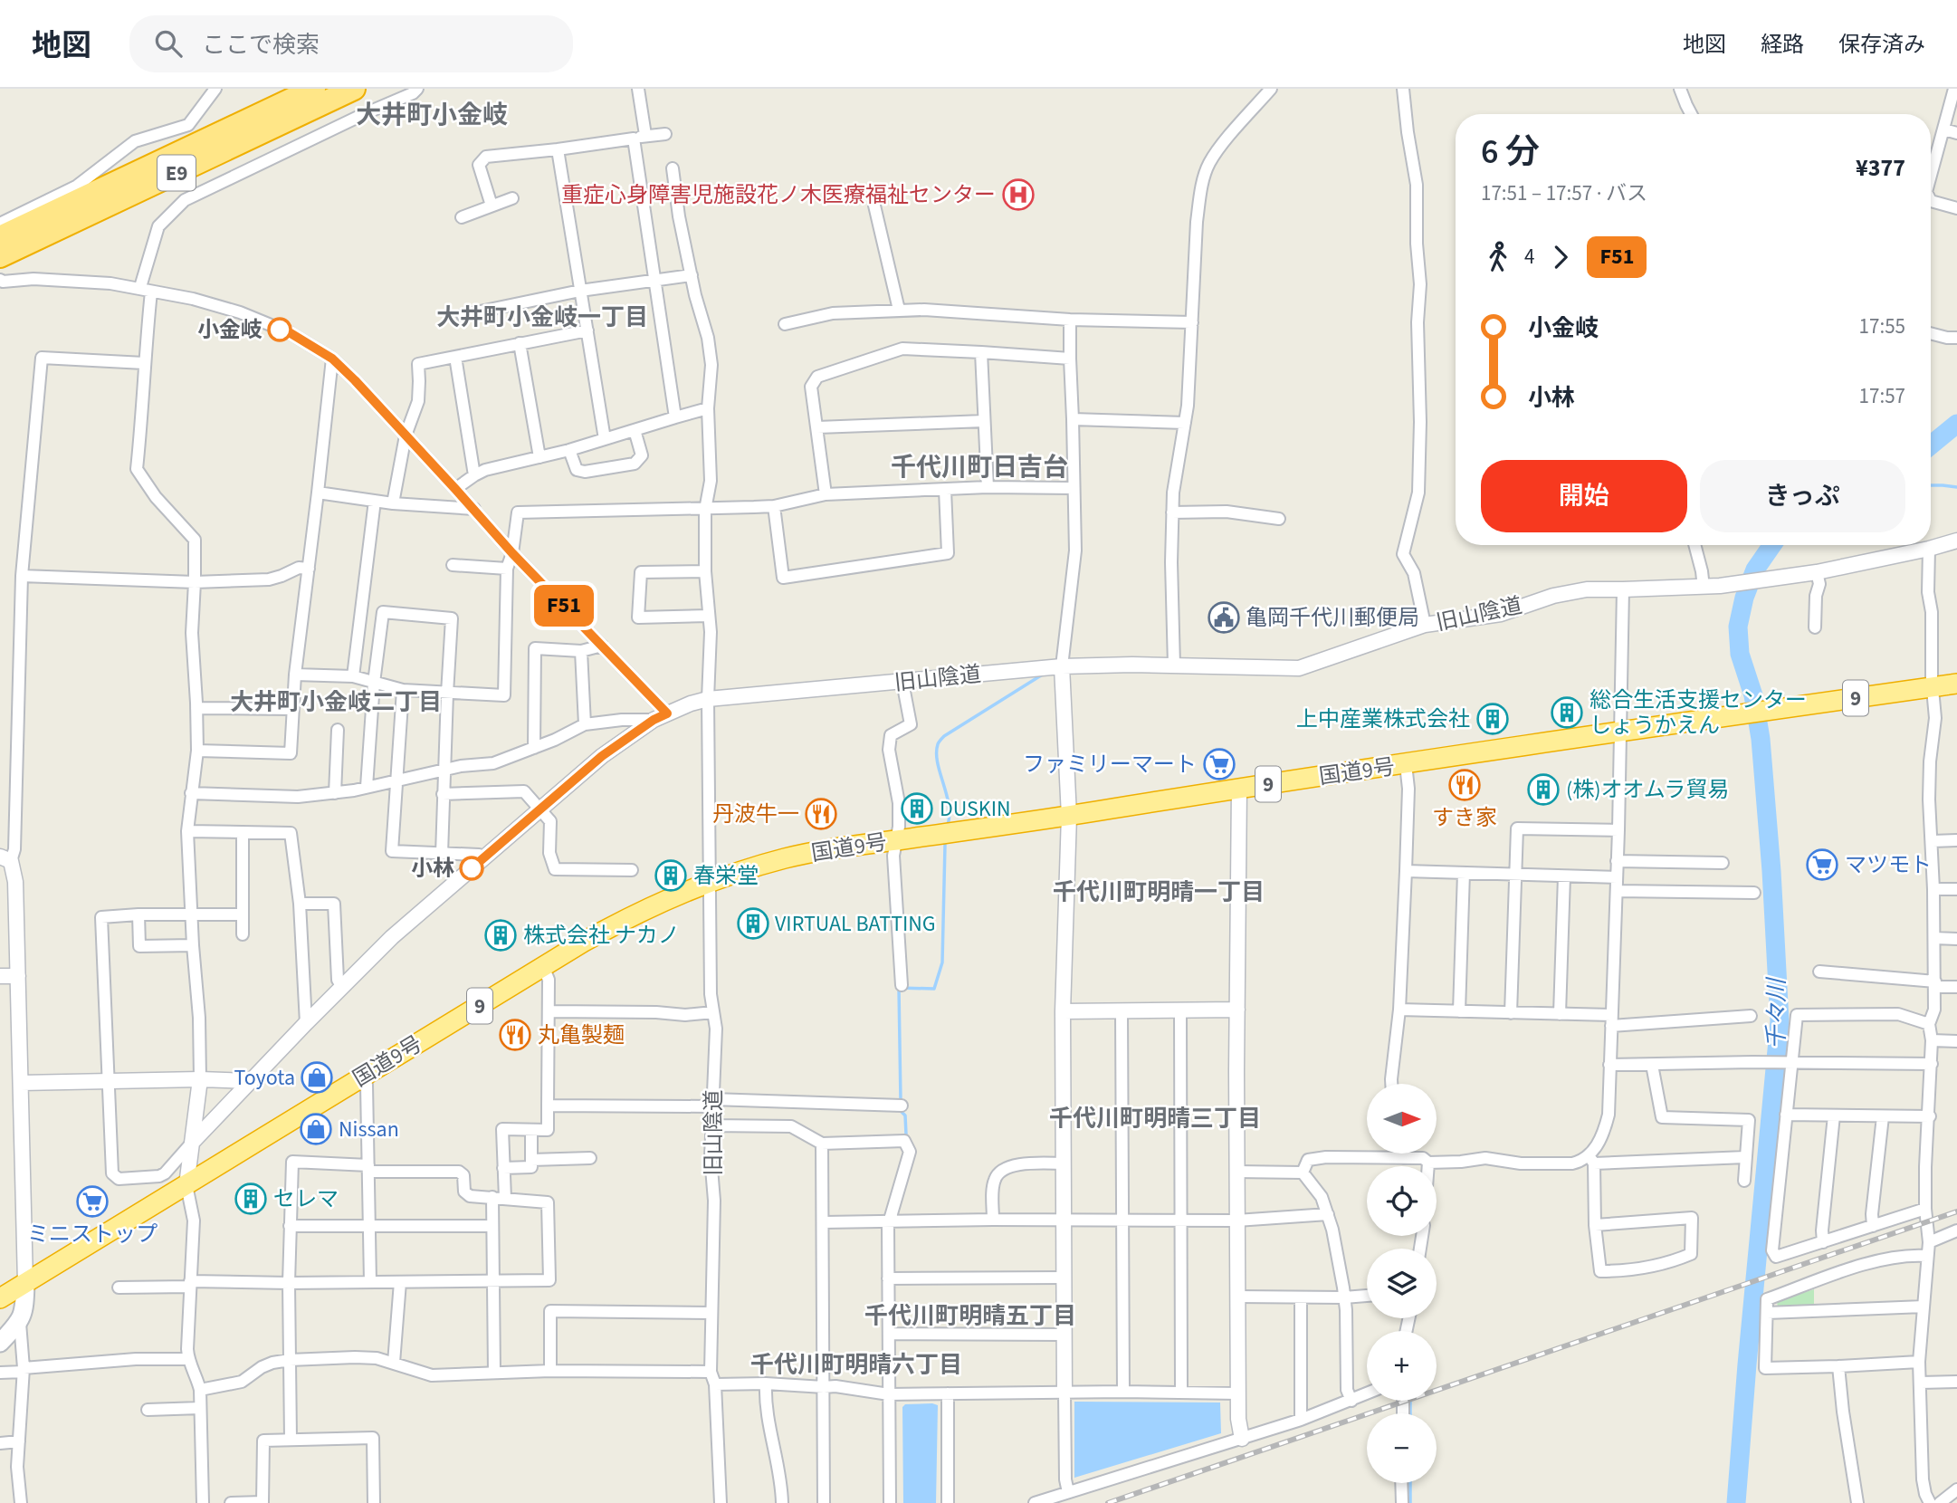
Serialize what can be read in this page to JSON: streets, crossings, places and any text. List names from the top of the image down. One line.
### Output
{"streets":{"highway":["E9","9","国道9号"],"street":["旧山陰道"]},"crossings":[["旧山陰道","国道9号"]],"districts":["大井町小金岐","大井町小金岐一丁目","千代川町日吉台","大井町小金岐二丁目","千代川町明晴一丁目","千代川町明晴三丁目","千代川町明晴五丁目","千代川町明晴六丁目"],"water":["千々川"],"places":{"hospital":["重症心身障害児施設花ノ木医療福祉センター"],"other":["小金岐","小林"],"public building":["亀岡千代川郵便局"],"building":["総合生活支援センター しょうかえん","上中産業株式会社","(株)オオムラ貿易","DUSKIN","春栄堂","VIRTUAL BATTING","株式会社 ナカノ","セレマ"],"supermarket":["ファミリーマート","マツモト","ミニストップ"],"restaurant":["すき家","丹波牛一","丸亀製麺"],"shop":["Toyota","Nissan"]},"lines":["bus line F51"],"north":"right","page":{"header":"地図","search":"ここで検索","nav":["地図","経路","保存済み"],"on_map":"F51","heading":["6 分","17:51 – 17:57 · バス","¥377"],"legs":["4","F51"],"list":[{"name":"小金岐","value":"17:55"},{"name":"小林","value":"17:57"}],"buttons":["開始","きっぷ"],"map_buttons":["+","−"]}}
